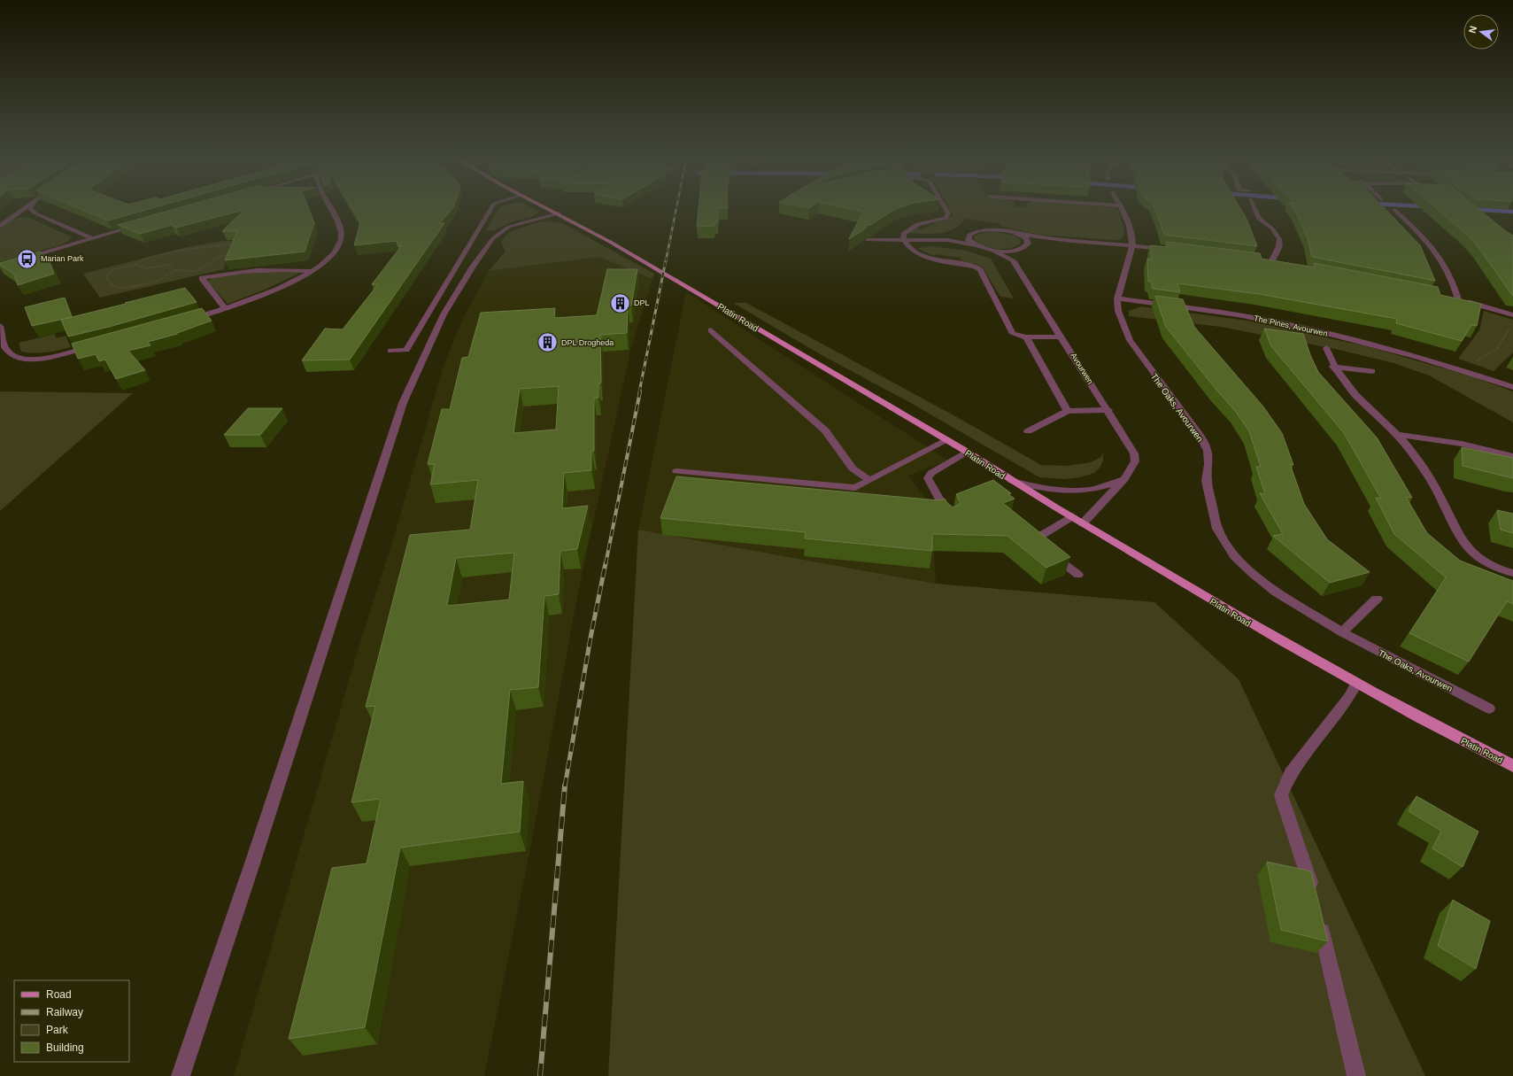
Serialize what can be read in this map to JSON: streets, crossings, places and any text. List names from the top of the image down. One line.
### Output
{"streets":{"main road":["Platin Road"],"street":["The Pines, Avourwen","Avourwen","The Oaks, Avourwen"]},"crossings":[["Platin Road","Avourwen"],["The Pines, Avourwen","The Oaks, Avourwen"]],"places":{"bus stop":["Marian Park"],"building":["DPL","DPL Drogheda"]},"legend":["Road","Railway","Park","Building"],"north":"left"}
